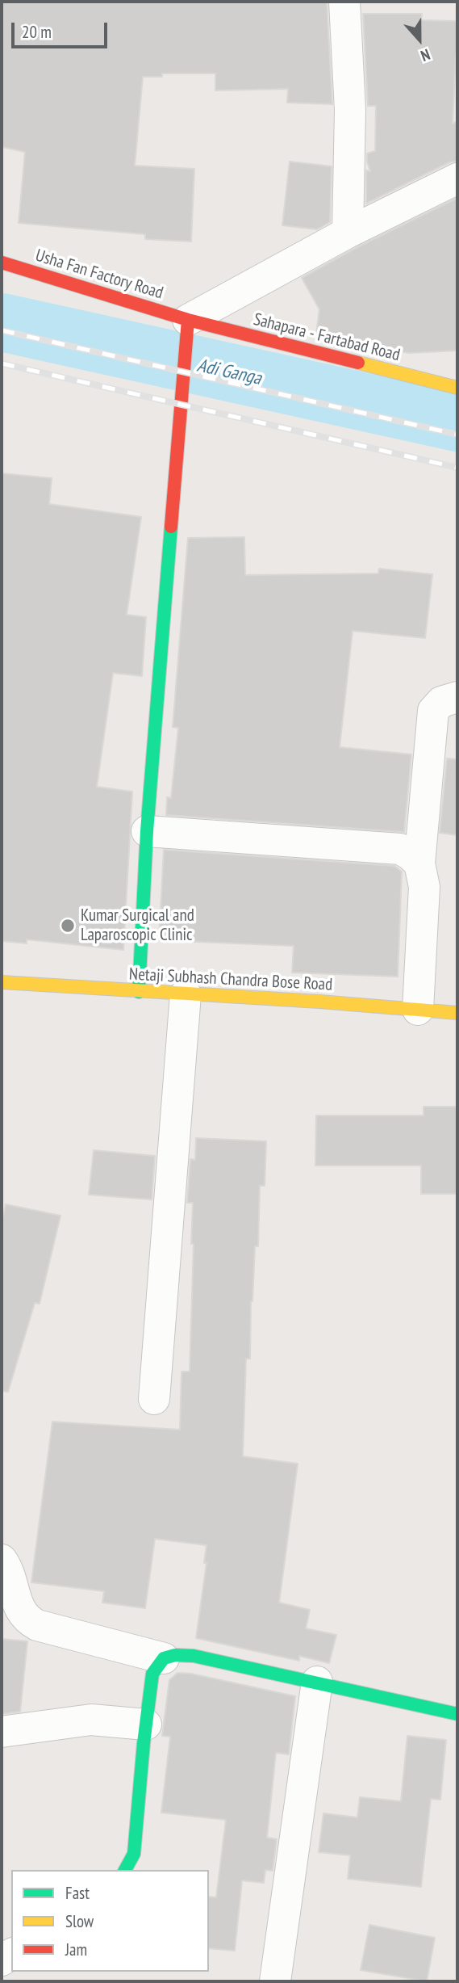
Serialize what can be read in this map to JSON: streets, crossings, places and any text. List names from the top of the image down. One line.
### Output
{"streets":{"street":["Usha Fan Factory Road","Sahapara - Fartabad Road","Netaji Subhash Chandra Bose Road"]},"crossings":[["Usha Fan Factory Road","Sahapara - Fartabad Road"]],"water":["Adi Ganga"],"places":["Kumar Surgical and Laparoscopic Clinic"],"legend":["Fast","Slow","Jam"],"scale_bar":"20 m","north":"bottom"}
